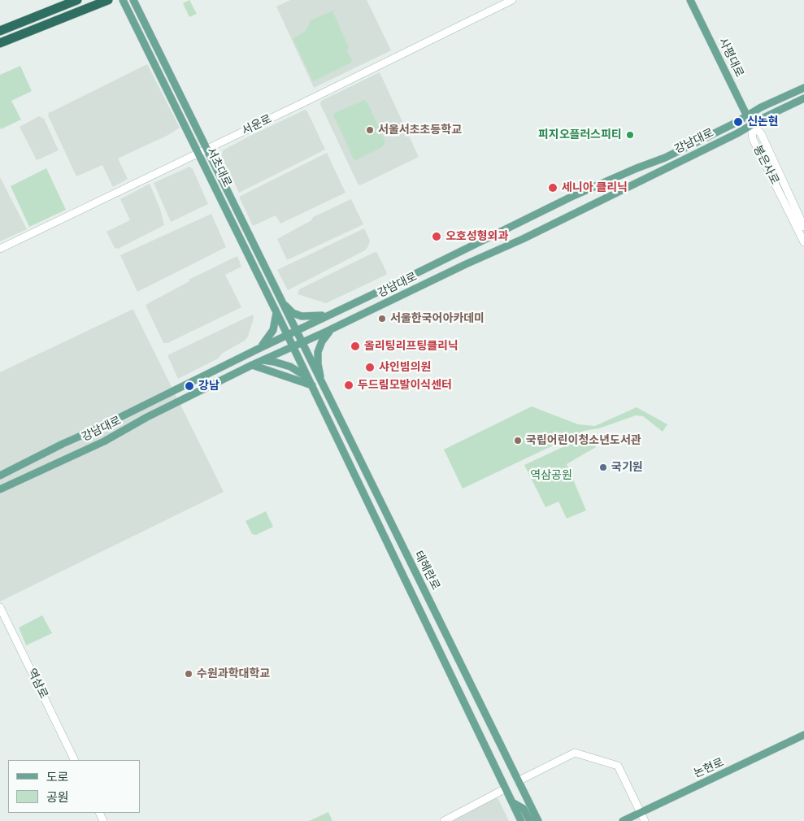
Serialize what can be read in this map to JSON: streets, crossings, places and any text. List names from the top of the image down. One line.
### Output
{"streets":{"main road":["사평대로","강남대로","서초대로","테헤란로","논현로"],"street":["서운로","봉은사로","역삼로"]},"crossings":[["사평대로","강남대로"],["사평대로","봉은사로"],["서운로","서초대로"],["강남대로","봉은사로"],["강남대로","서초대로"],["강남대로","테헤란로"],["서초대로","테헤란로"]],"parks":["역삼공원"],"places":["신논현","서울서초초등학교","피지오플러스피티","세니아 클리닉","오호성형외과","서울한국어아카데미","올리팅리프팅클리닉","샤인빔의원","두드림모발이식센터","강남","국립어린이청소년도서관","국기원","수원과학대학교"],"legend":["도로","공원"]}
